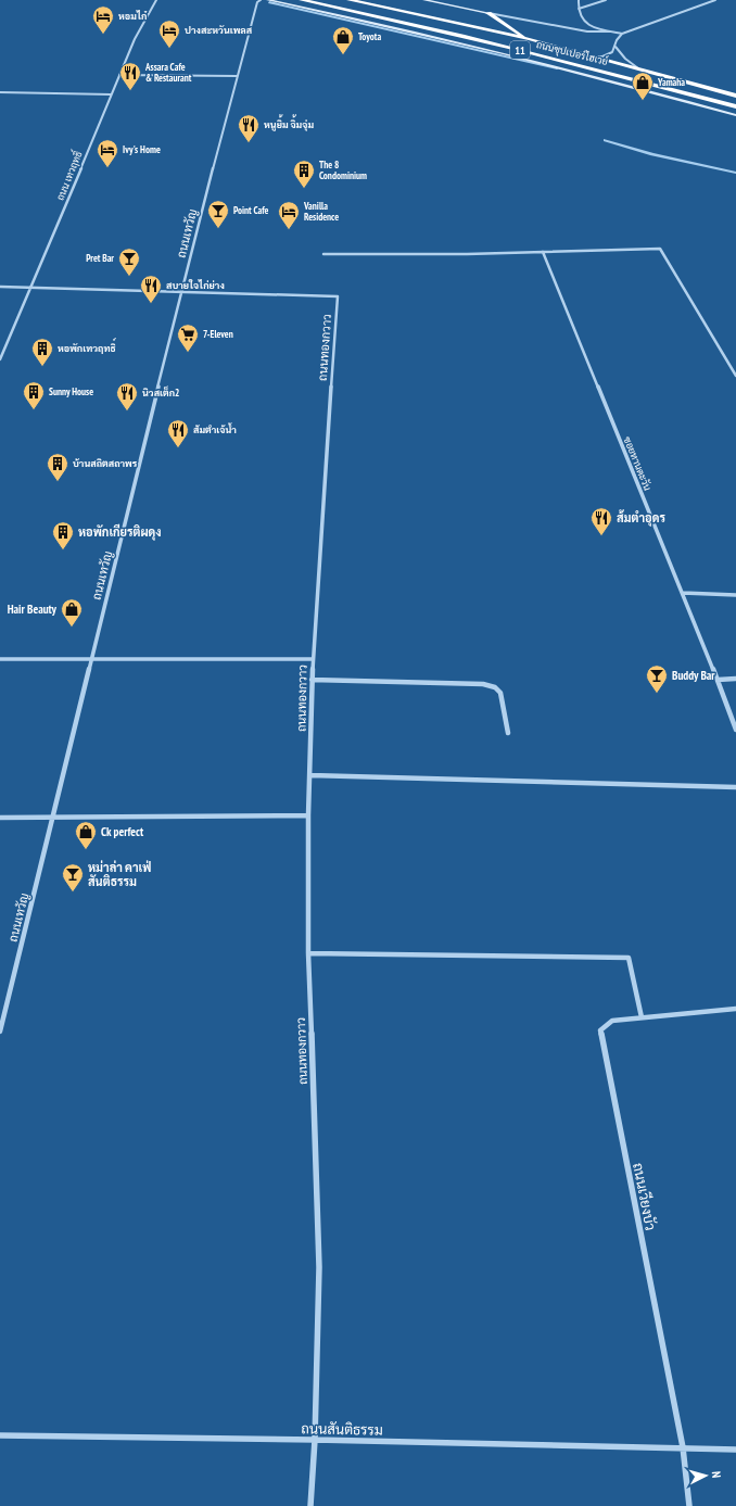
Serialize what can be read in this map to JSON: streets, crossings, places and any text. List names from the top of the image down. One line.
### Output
{"streets":{"highway":["11","ถนนซุปเปอร์ไฮเวย์"],"street":["ถนน เทวฤทธิ์","ถนนเทวัญ","ถนนทองกวาว","ซอยทานตะวัน","ถนนเวียงบัว","ถนนสันติธรรม"]},"crossings":[["ถนน เทวฤทธิ์","ถนนทองกวาว"],["ถนนเทวัญ","ถนนทองกวาว"],["ถนนทองกวาว","ถนนสันติธรรม"],["ถนนเวียงบัว","ถนนสันติธรรม"]],"places":{"hotel":["หอมไก๋","ปางสะหวันเพลส","Ivy's Home","Vanilla Residence"],"shop":["Toyota","Yamaha","Hair Beauty","Ck perfect"],"restaurant":["Assara Cafe & Restaurant","หนูยิ้ม จิ้มจุ่ม","สบายใจไก่ย่าง","นิวสเต็ก2","ส้มตำเจ้น้ำ","ส้มตำอุดร"],"building":["The 8 Condominium","หอพักเทวฤทธิ์","Sunny House","บ้านสถิตสถาพร","หอพักเกียรติผดุง"],"bar":["Point Cafe","Pret Bar","Buddy Bar","หม่าล่า คาเฟ่ สันติธรรม"],"supermarket":["7-Eleven"]},"north":"right"}
